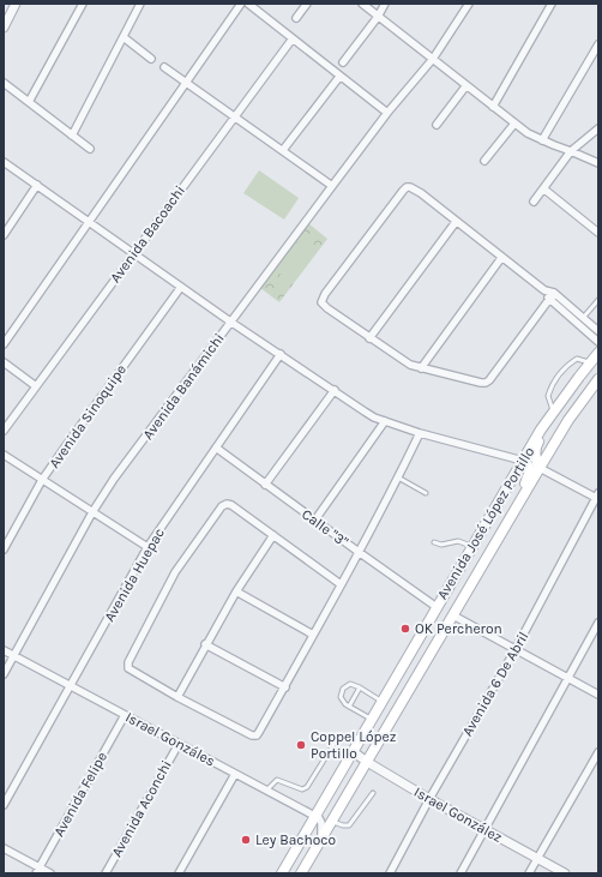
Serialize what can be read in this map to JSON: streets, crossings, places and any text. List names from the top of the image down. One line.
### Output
{"streets":{"main road":["Avenida José López Portillo"],"street":["Avenida Bacoachi","Avenida Banámichi","Avenida Sinoquipe","Calle \"3\"","Avenida Huepac","Avenida 6 De Abril","Israel Gonzáles","Avenida Felipe","Avenida Aconchi","Israel González"]},"crossings":[["Avenida Banámichi","Israel Gonzáles"],["Avenida José López Portillo","Calle \"3\""],["Avenida José López Portillo","Israel Gonzáles"],["Avenida José López Portillo","Israel González"],["Calle \"3\"","Avenida Huepac"],["Avenida Huepac","Israel Gonzáles"],["Avenida 6 De Abril","Israel González"],["Israel Gonzáles","Avenida Felipe"],["Israel Gonzáles","Avenida Aconchi"]],"places":["OK Percheron","Coppel López Portillo","Ley Bachoco"]}
